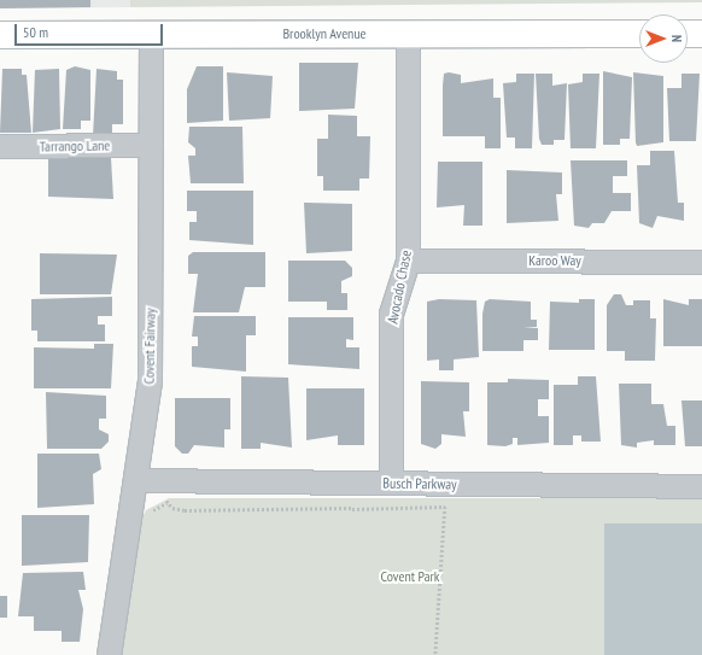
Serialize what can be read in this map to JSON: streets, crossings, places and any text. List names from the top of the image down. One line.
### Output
{"streets":{"street":["Brooklyn Avenue","Tarrango Lane","Karoo Way","Avocado Chase","Covent Fairway","Busch Parkway"]},"crossings":[["Brooklyn Avenue","Avocado Chase"],["Brooklyn Avenue","Covent Fairway"],["Tarrango Lane","Covent Fairway"],["Karoo Way","Avocado Chase"],["Avocado Chase","Busch Parkway"],["Covent Fairway","Busch Parkway"]],"parks":["Covent Park"],"scale_bar":"50 m","north":"right"}
